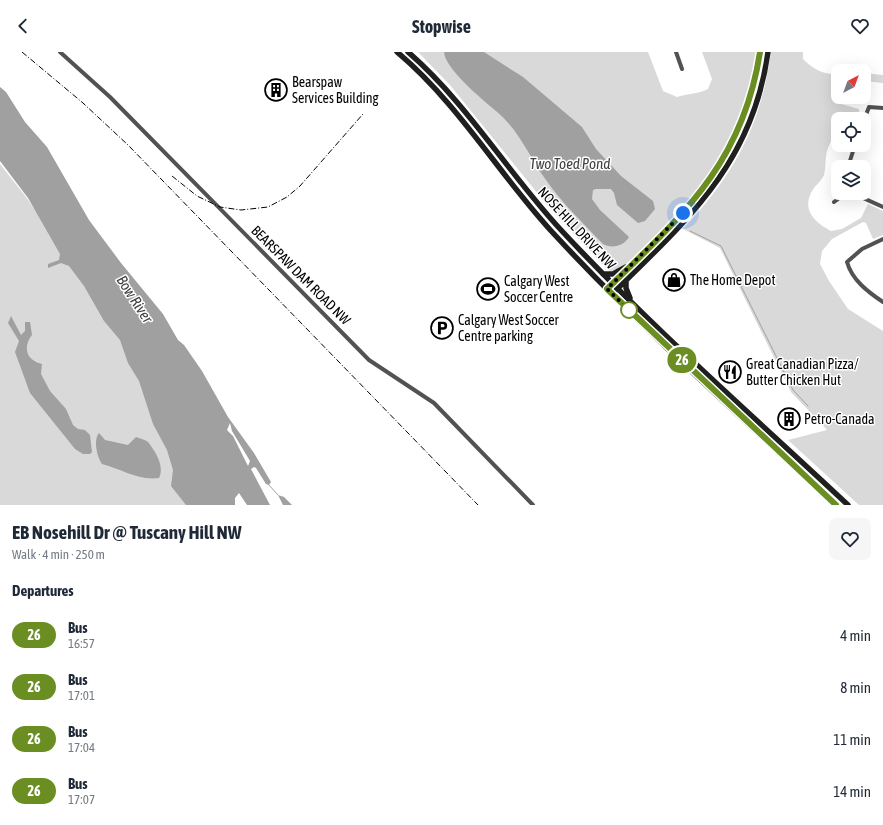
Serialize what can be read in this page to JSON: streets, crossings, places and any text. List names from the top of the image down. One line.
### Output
{"streets":{"street":["NOSE HILL DRIVE NW","BEARSPAW DAM ROAD NW"]},"water":["Two Toed Pond","Bow River"],"places":{"building":["Bearspaw Services Building","Petro-Canada"],"shop":["The Home Depot"],"sports":["Calgary West Soccer Centre"],"parking":["Calgary West Soccer Centre parking"],"restaurant":["Great Canadian Pizza/ Butter Chicken Hut"]},"lines":["bus line 26"],"north":"top right","page":{"header":"Stopwise","on_map":"26","heading":[["EB Nosehill Dr @ Tuscany Hill NW","Walk · 4 min · 250 m"],"Departures"],"list":[{"mark":"26","name":"Bus","note":"16:57","value":"4 min"},{"mark":"26","name":"Bus","note":"17:01","value":"8 min"},{"mark":"26","name":"Bus","note":"17:04","value":"11 min"},{"mark":"26","name":"Bus","note":"17:07","value":"14 min"}]}}
